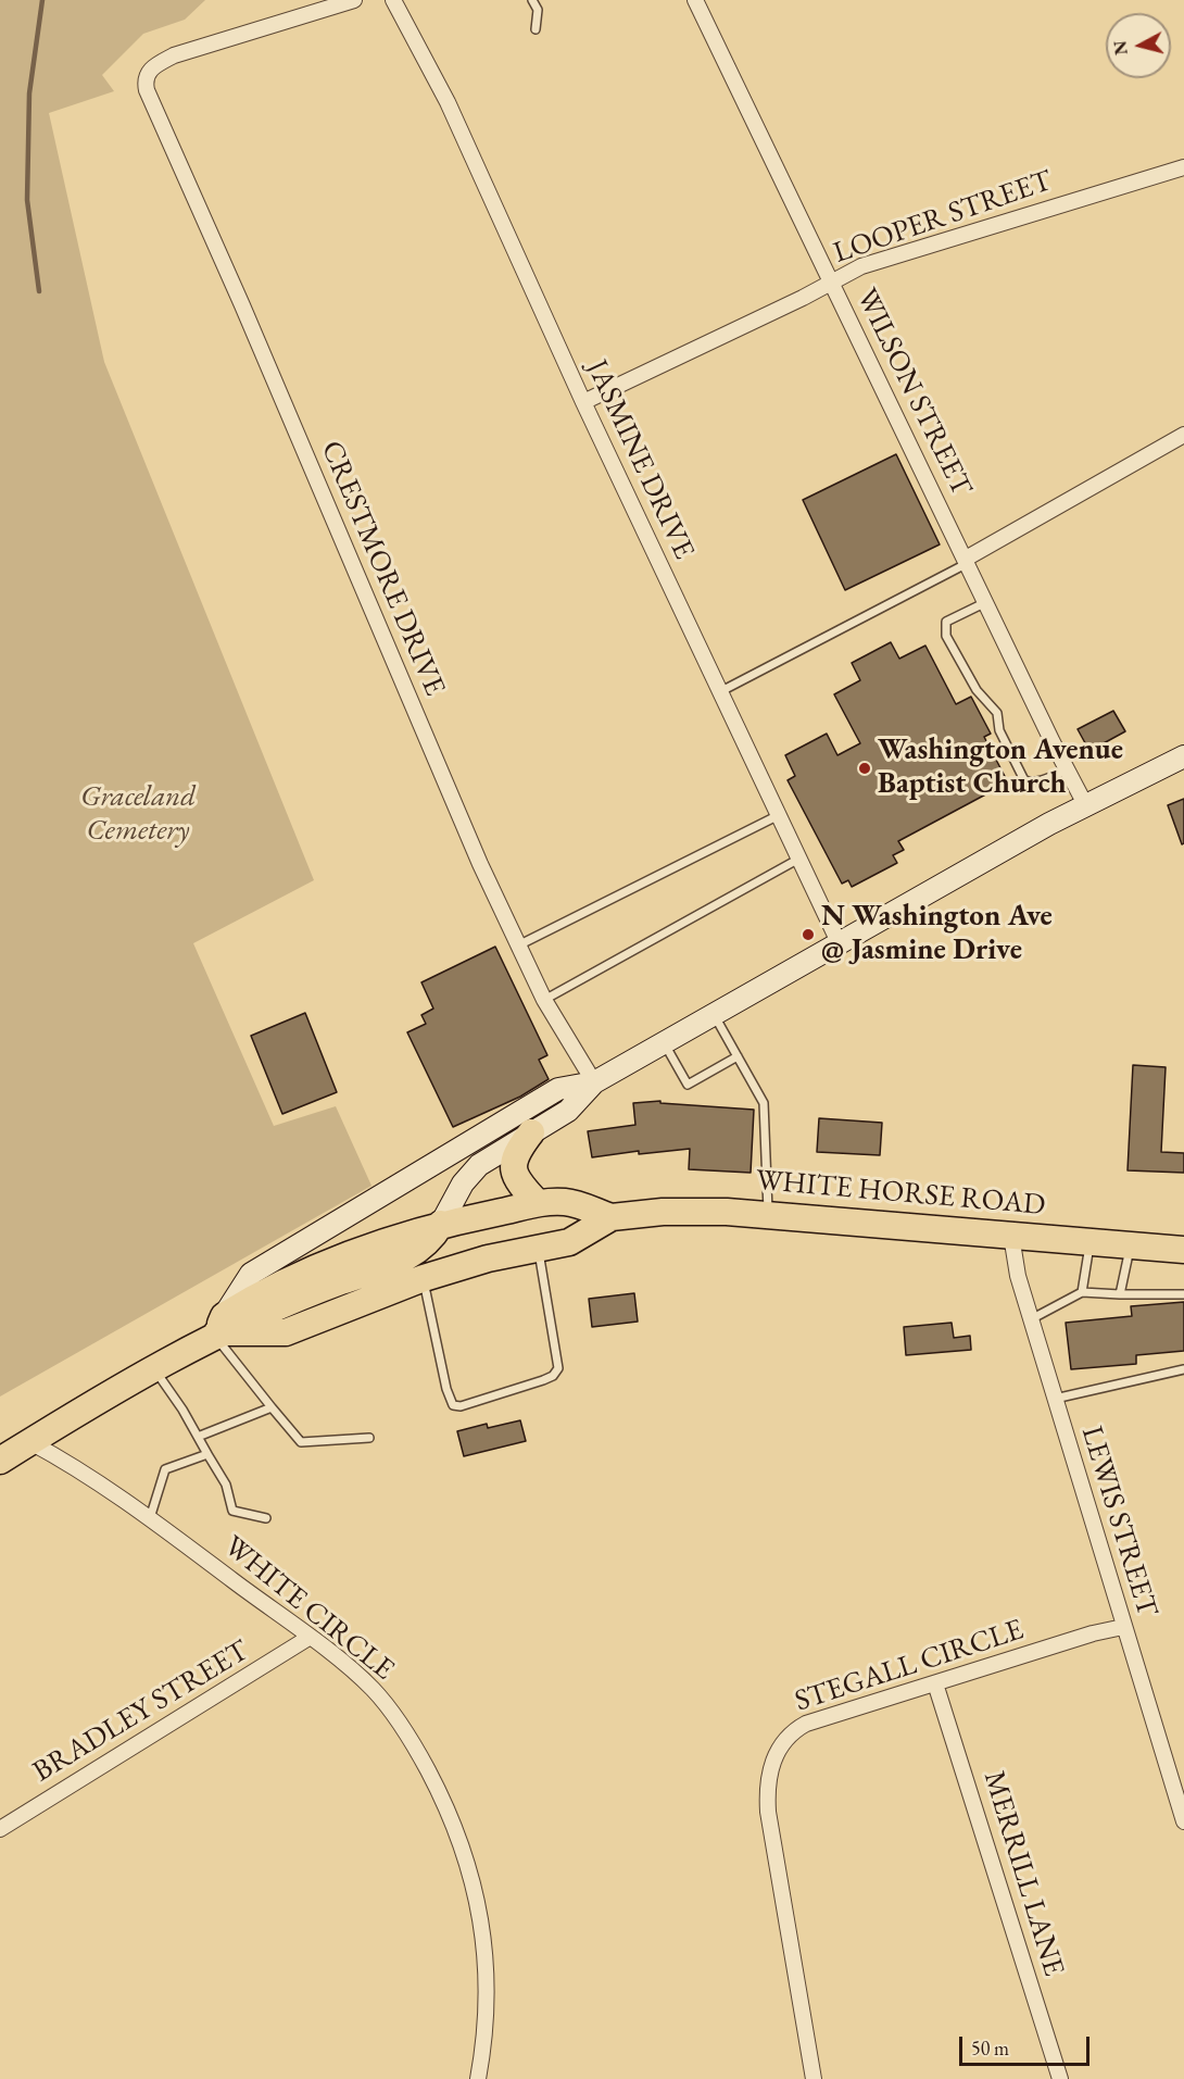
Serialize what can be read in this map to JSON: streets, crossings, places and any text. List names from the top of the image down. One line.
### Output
{"streets":{"highway":["WHITE HORSE ROAD"],"street":["LOOPER STREET","WILSON STREET","JASMINE DRIVE","CRESTMORE DRIVE","LEWIS STREET","WHITE CIRCLE","STEGALL CIRCLE","BRADLEY STREET","MERRILL LANE"]},"crossings":[["LOOPER STREET","WILSON STREET"],["LOOPER STREET","JASMINE DRIVE"],["WHITE HORSE ROAD","LEWIS STREET"],["WHITE HORSE ROAD","WHITE CIRCLE"],["LEWIS STREET","STEGALL CIRCLE"],["WHITE CIRCLE","BRADLEY STREET"],["STEGALL CIRCLE","MERRILL LANE"]],"parks":["Graceland Cemetery"],"places":["Washington Avenue Baptist Church","N Washington Ave @ Jasmine Drive"],"scale_bar":"50 m","north":"left"}
